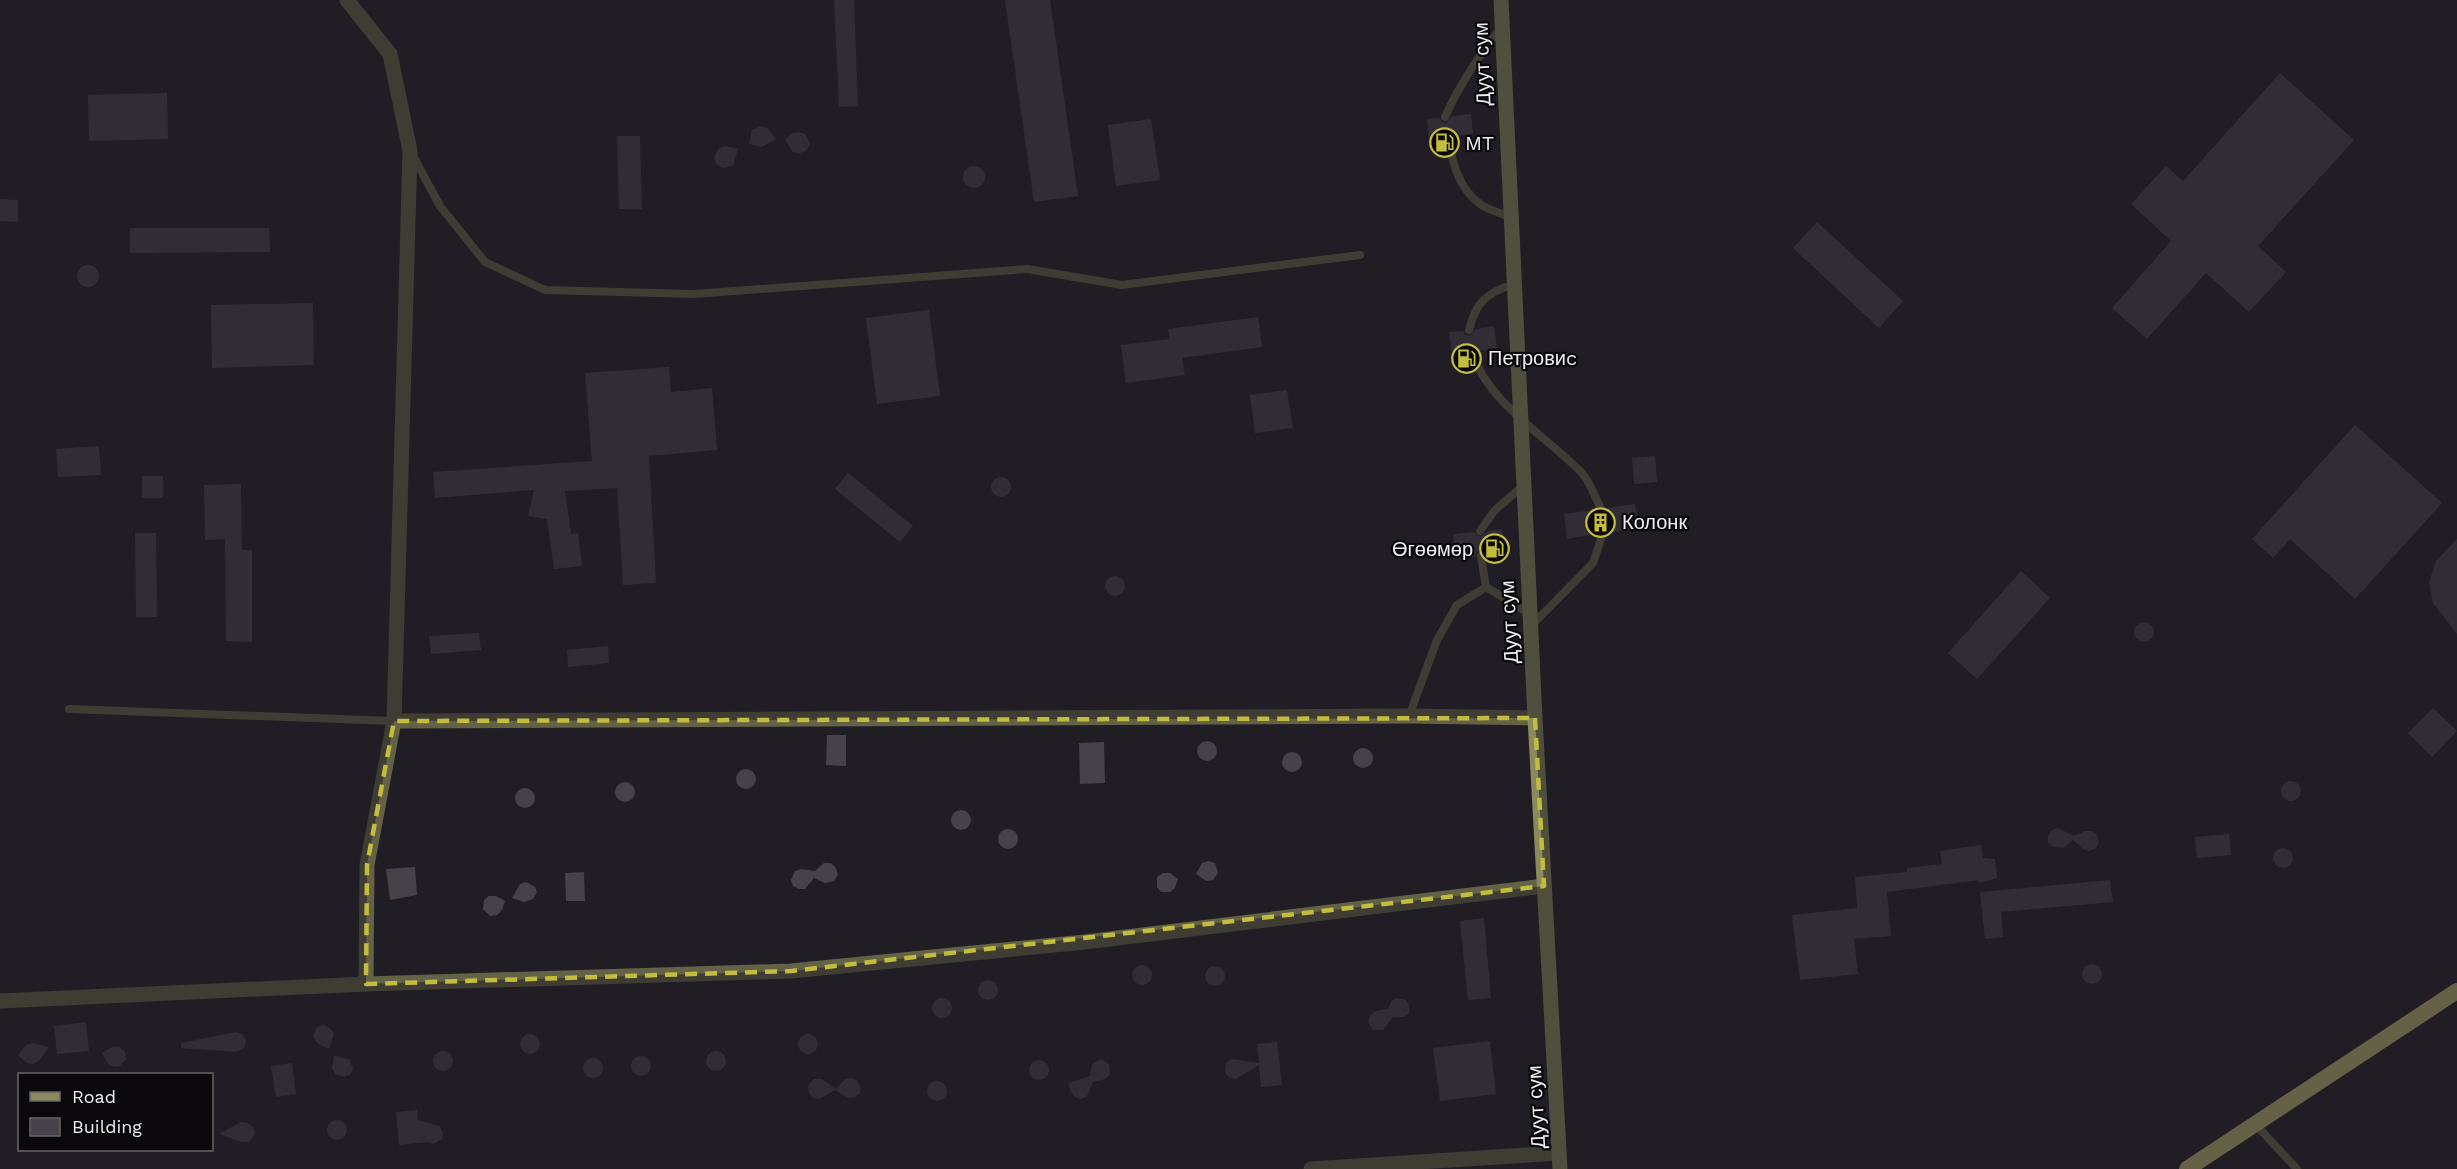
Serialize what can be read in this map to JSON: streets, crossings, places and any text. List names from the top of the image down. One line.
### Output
{"streets":{"main road":["Дуут сум"]},"places":{"fuel station":["MT","Петровиc","Өгөөмөр"],"building":["Колонк"]},"legend":["Road","Building"]}
